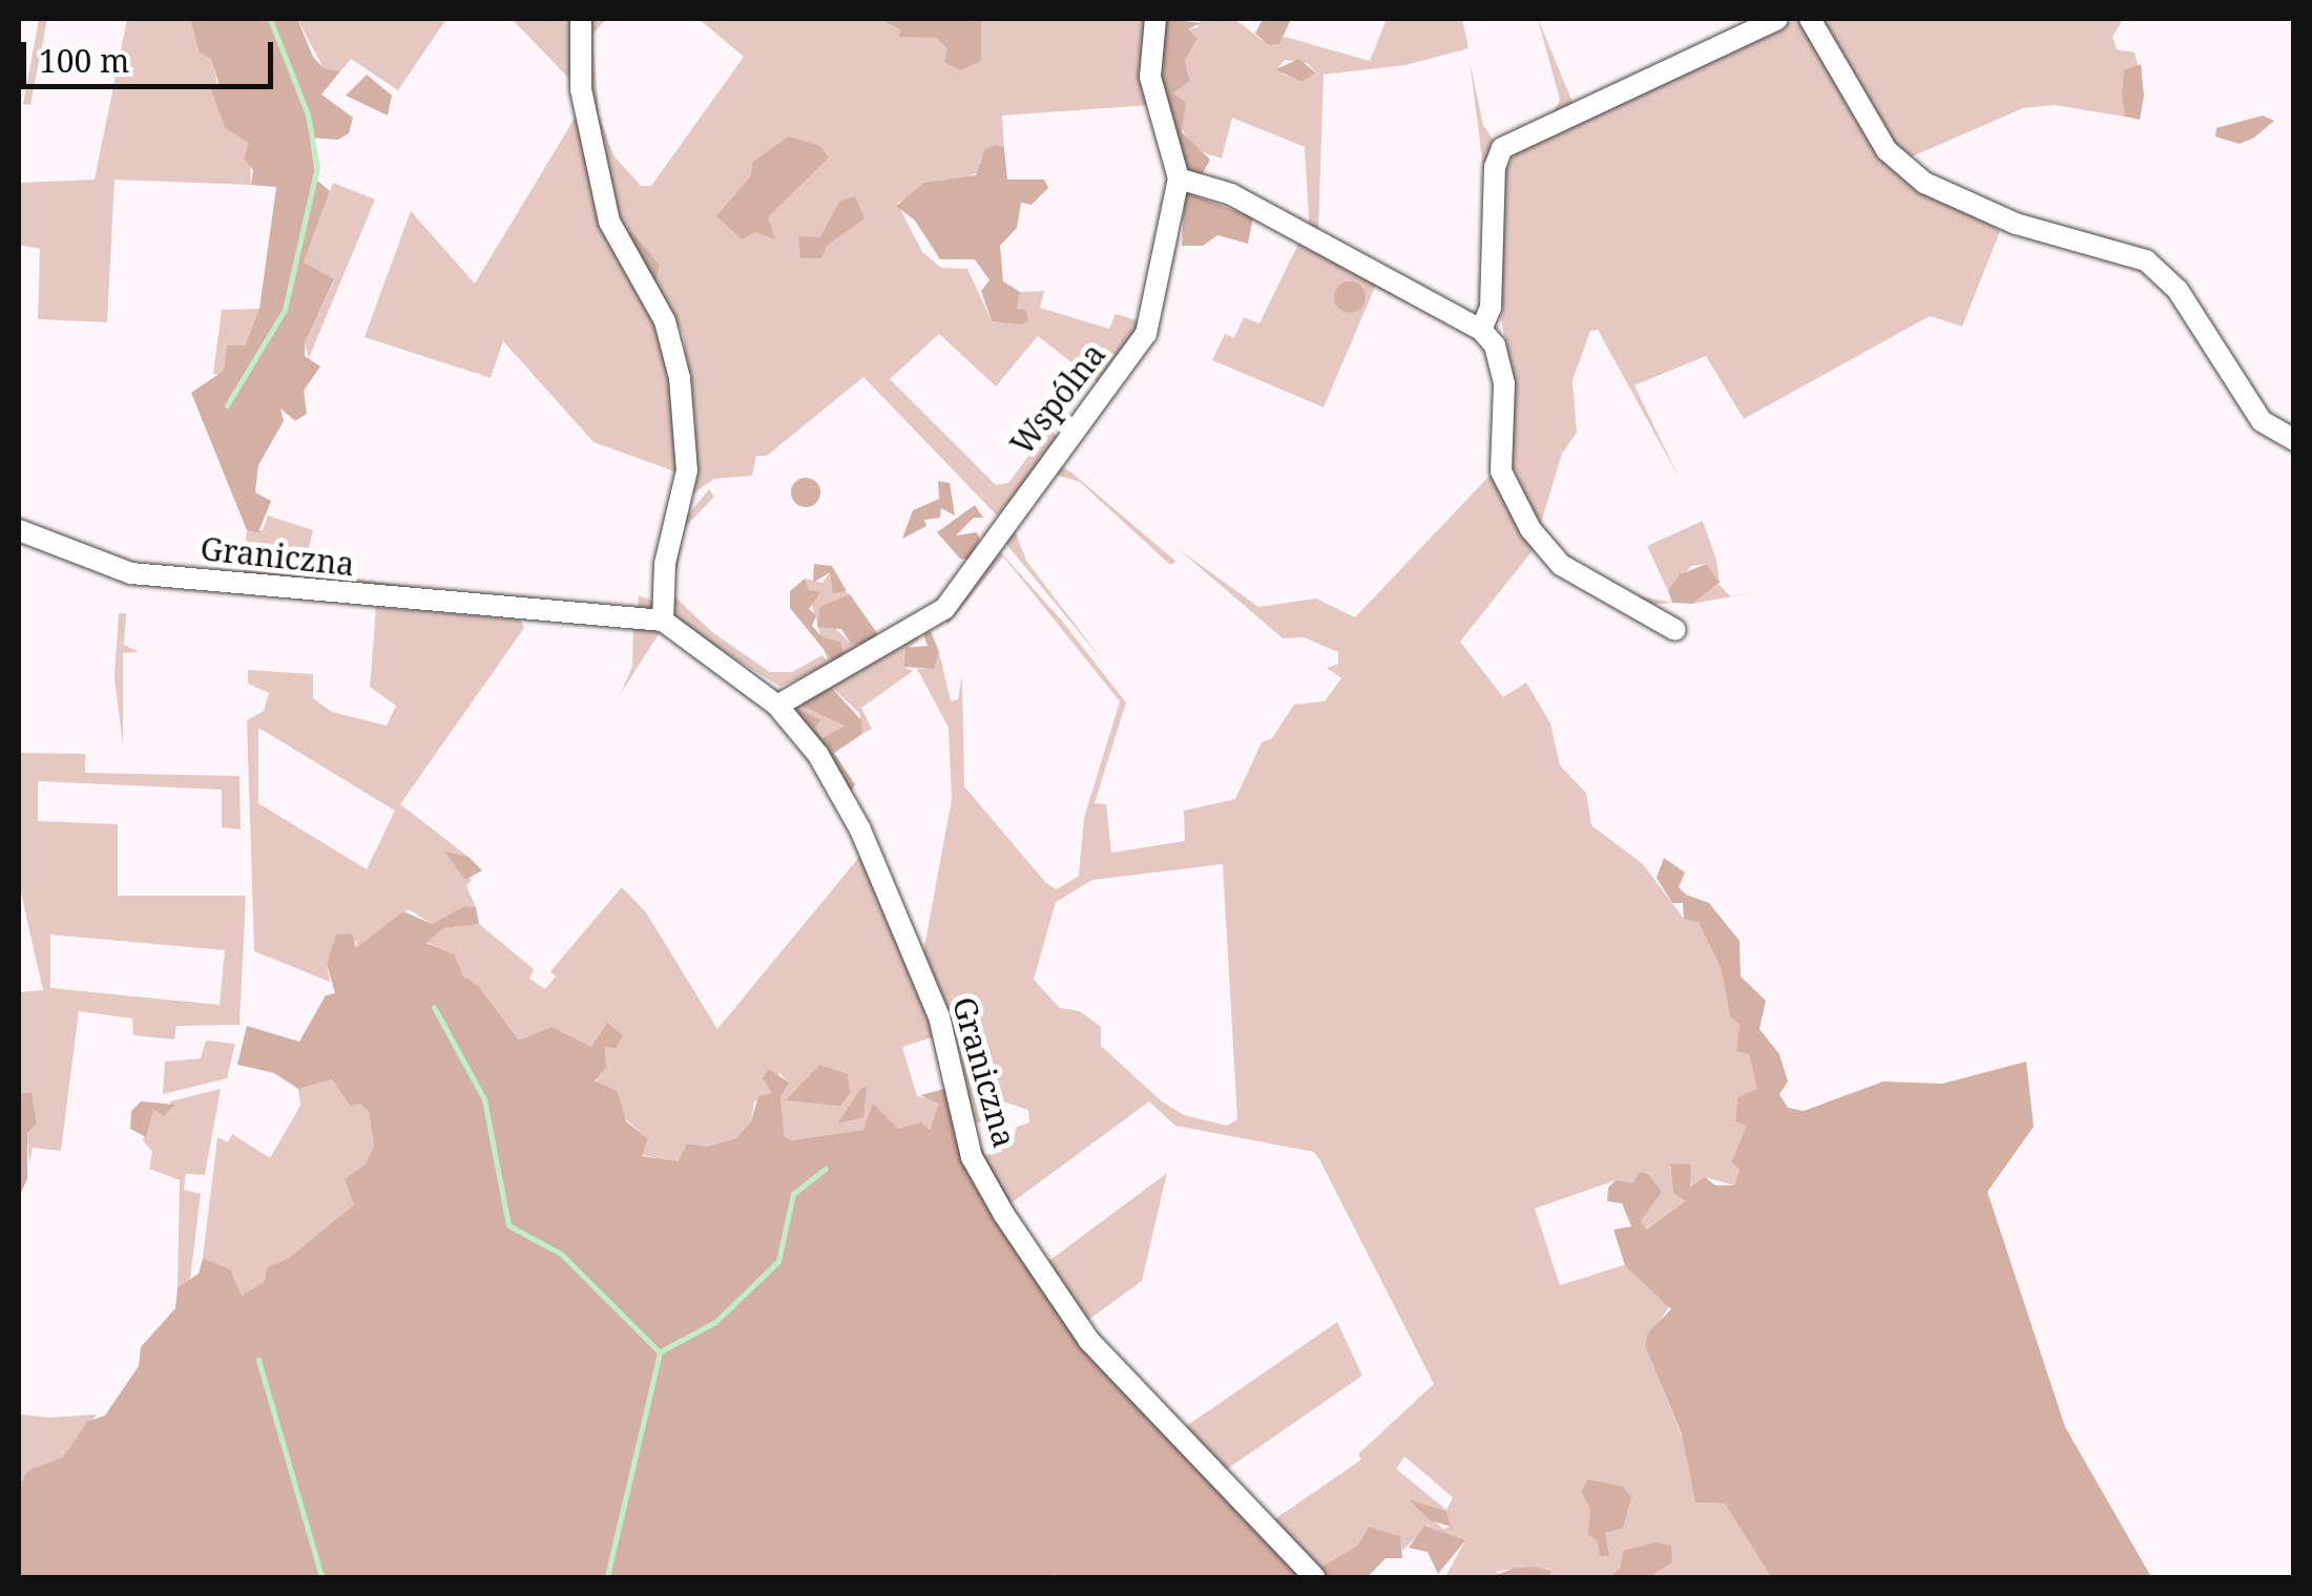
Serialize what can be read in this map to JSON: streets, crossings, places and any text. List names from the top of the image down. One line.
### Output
{"streets":{"street":["Wspólna","Graniczna"]},"crossings":[["Wspólna","Graniczna"]],"scale_bar":"100 m"}
